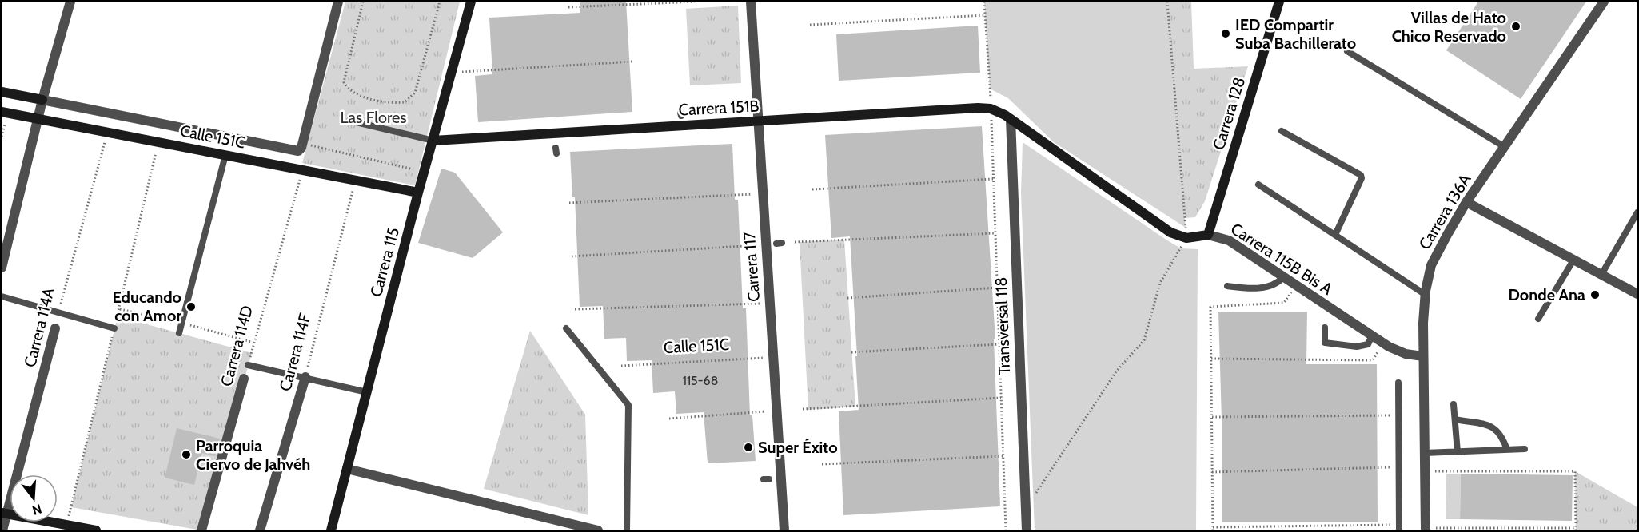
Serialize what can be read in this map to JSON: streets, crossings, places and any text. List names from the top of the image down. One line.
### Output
{"streets":{"street":["Carrera 151B","Carrera 128","Calle 151C","Carrera 136A","Carrera 115B Bis A","Carrera 115","Carrera 117","Transversal 118","Carrera 114A","Carrera 114D","Carrera 114F"]},"crossings":[["Carrera 151B","Carrera 115"],["Carrera 151B","Carrera 117"],["Carrera 151B","Transversal 118"],["Carrera 128","Carrera 115B Bis A"],["Calle 151C","Carrera 115"],["Calle 151C","Carrera 117"],["Calle 151C","Carrera 114A"],["Calle 151C","Carrera 114D"],["Calle 151C","Carrera 114F"],["Carrera 136A","Carrera 115B Bis A"]],"parks":["Las Flores"],"places":["Villas de Hato Chico Reservado","IED Compartir Suba Bachillerato","Donde Ana","Educando con Amor","Super Éxito","Parroquia Ciervo de Jahvéh"],"house_numbers":["115-68"],"north":"bottom"}
